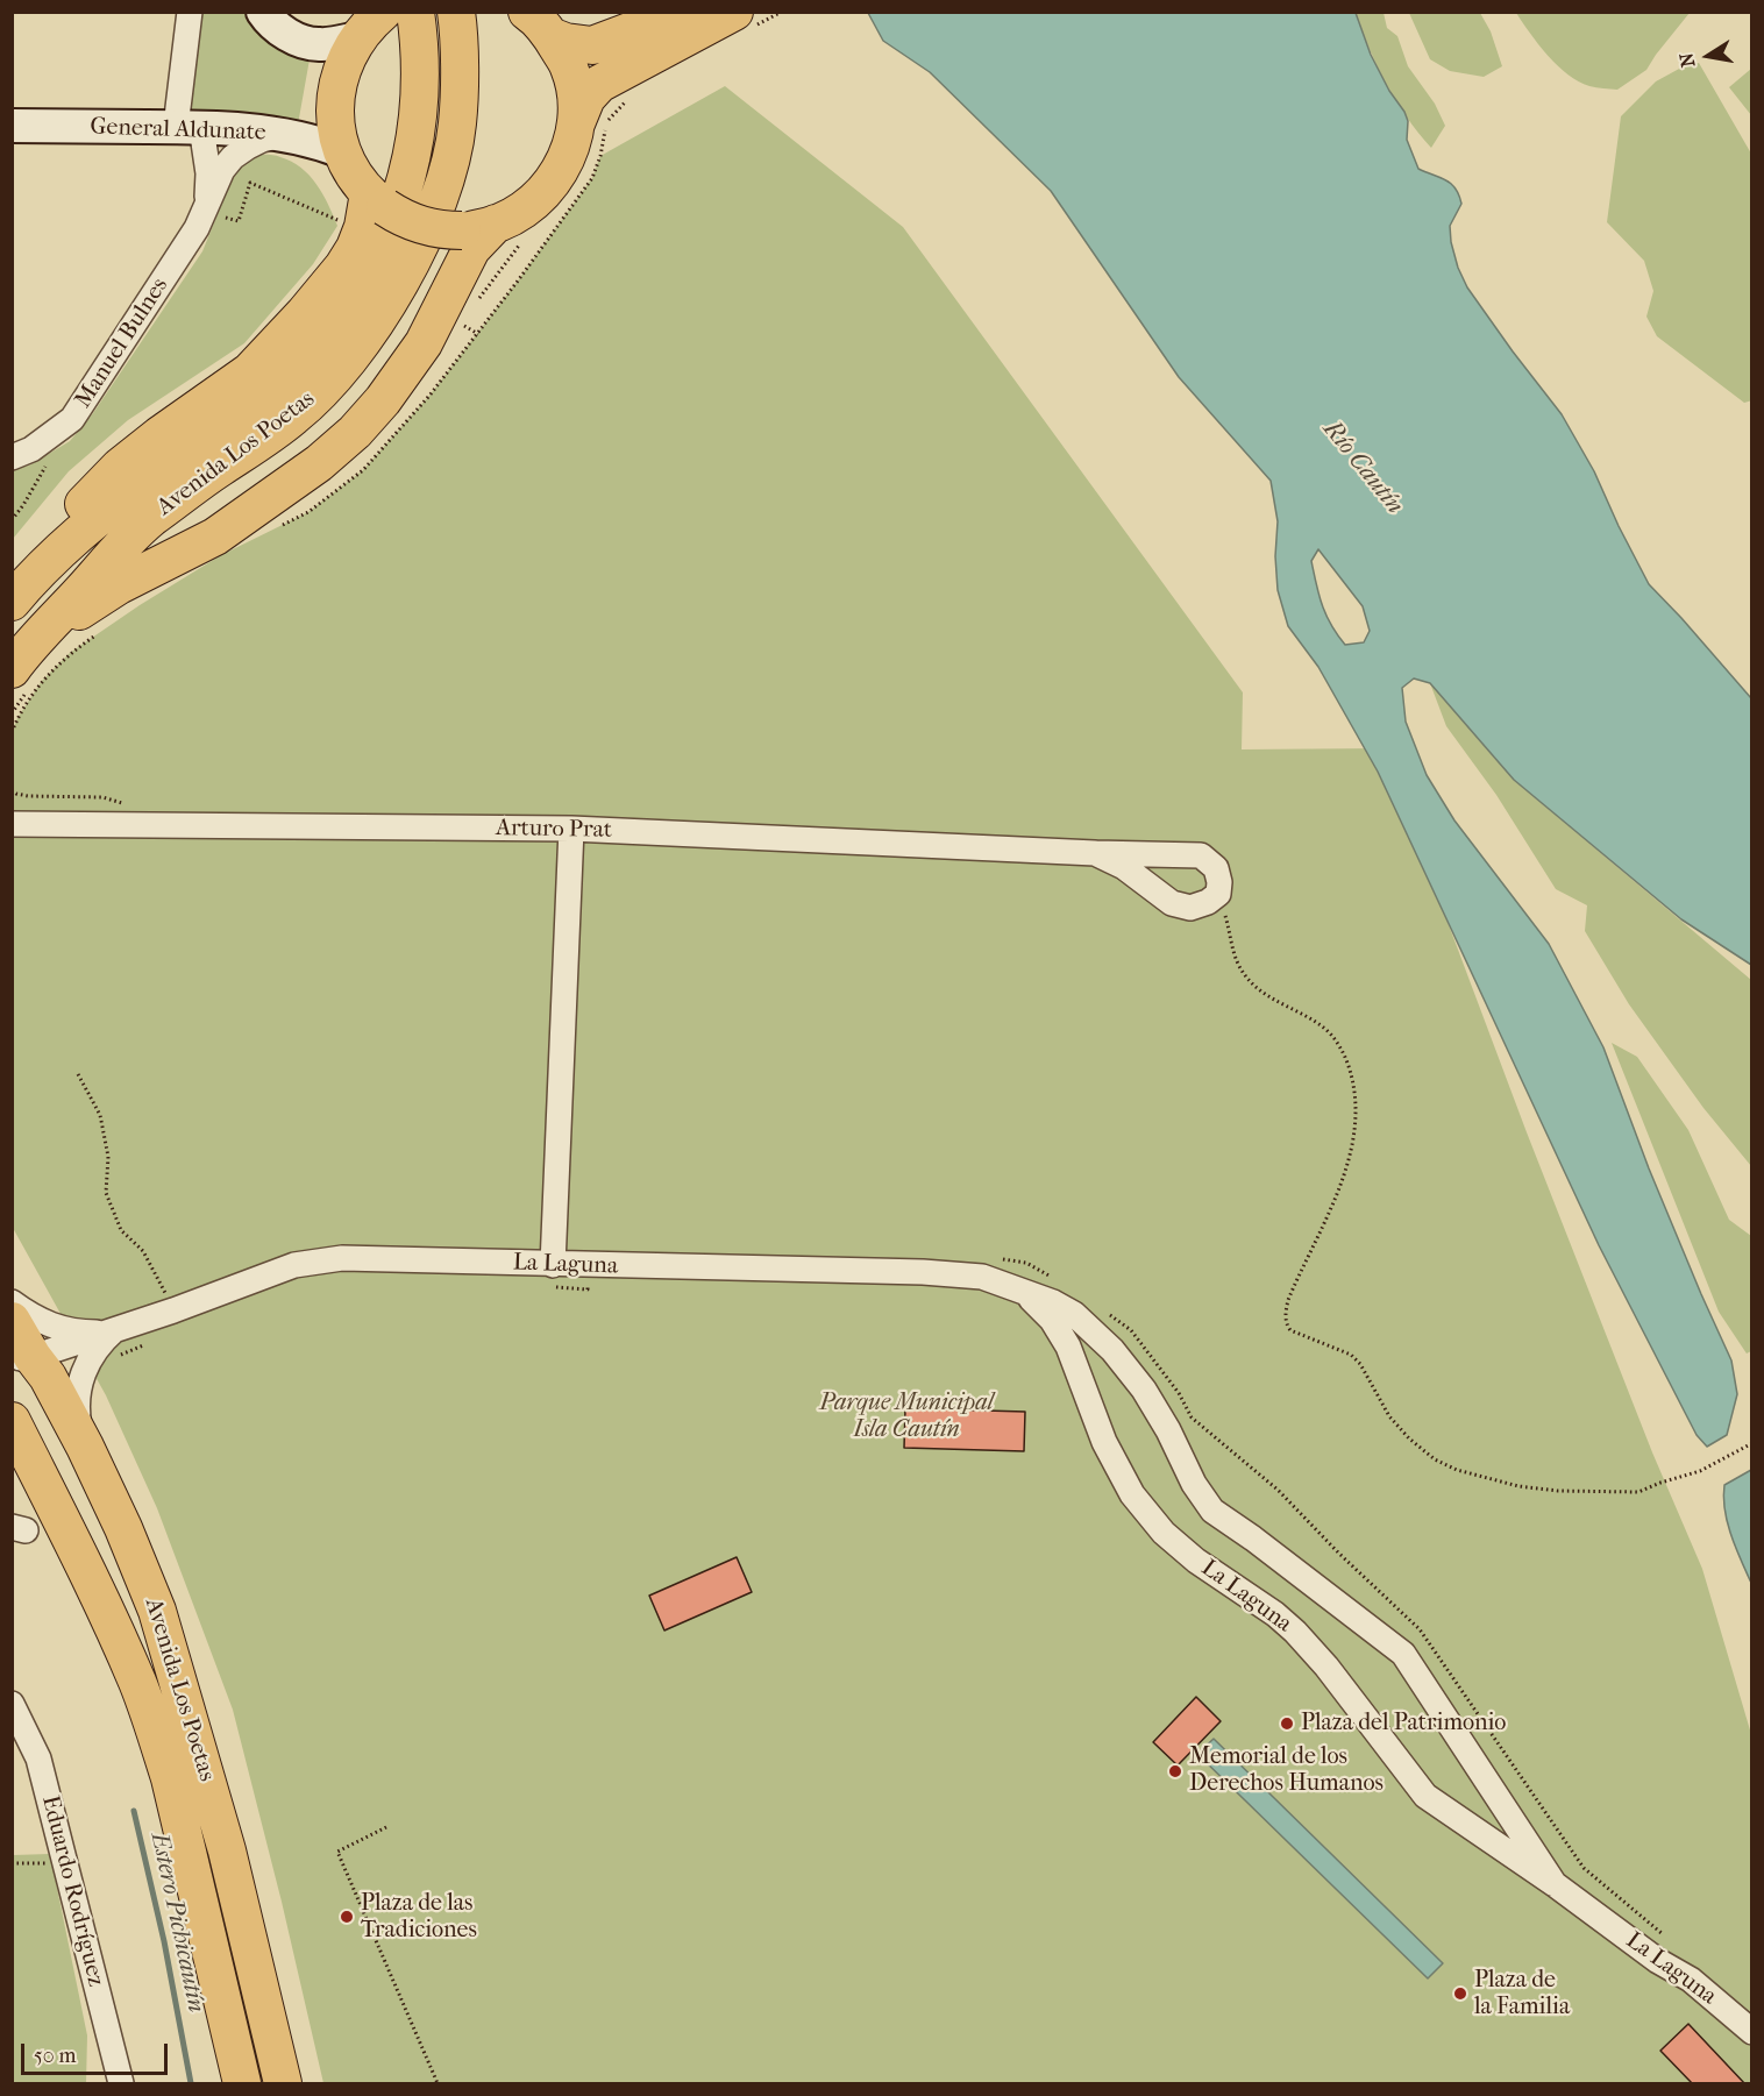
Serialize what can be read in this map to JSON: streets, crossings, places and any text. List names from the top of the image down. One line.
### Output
{"streets":{"main road":["General Aldunate","Avenida Los Poetas"],"street":["Manuel Bulnes","Arturo Prat","La Laguna","Eduardo Rodríguez"]},"crossings":[["General Aldunate","Manuel Bulnes"],["Avenida Los Poetas","La Laguna"]],"water":["Río Cautín","Estero Pichicautín"],"parks":["Parque Municipal Isla Cautín"],"places":["Plaza del Patrimonio","Memorial de los Derechos Humanos","Plaza de las Tradiciones","Plaza de la Familia"],"scale_bar":"50 m","north":"left"}
